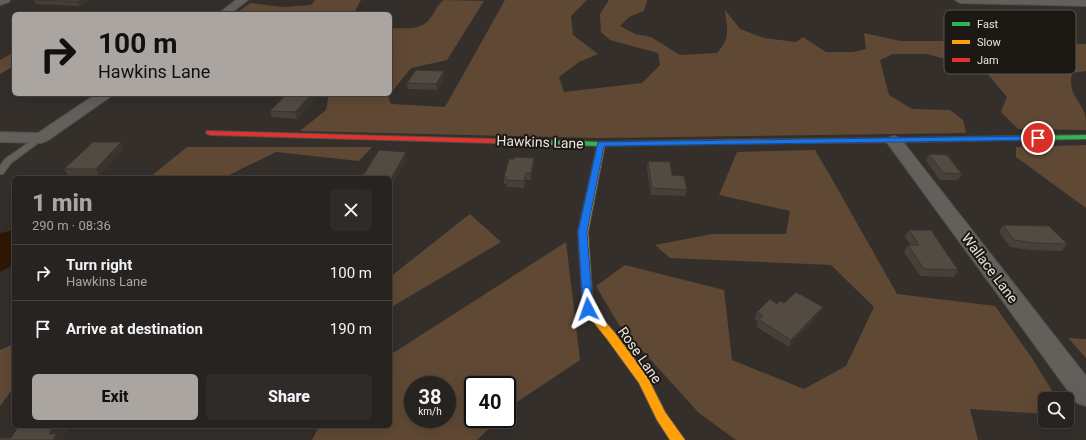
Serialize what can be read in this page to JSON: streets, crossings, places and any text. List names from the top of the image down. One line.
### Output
{"streets":{"street":["Hawkins Lane","Wallace Lane","Rose Lane"]},"crossings":[["Hawkins Lane","Wallace Lane"],["Hawkins Lane","Rose Lane"]],"legend":["Fast","Slow","Jam"],"page":{"turn":["100 m","Hawkins Lane"],"heading":["1 min","290 m · 08:36"],"list":[{"name":"Turn right","note":"Hawkins Lane","value":"100 m"},{"name":"Arrive at destination","value":"190 m"}],"buttons":["Exit","Share"],"speed":"38 km/h","limit":"40"}}
